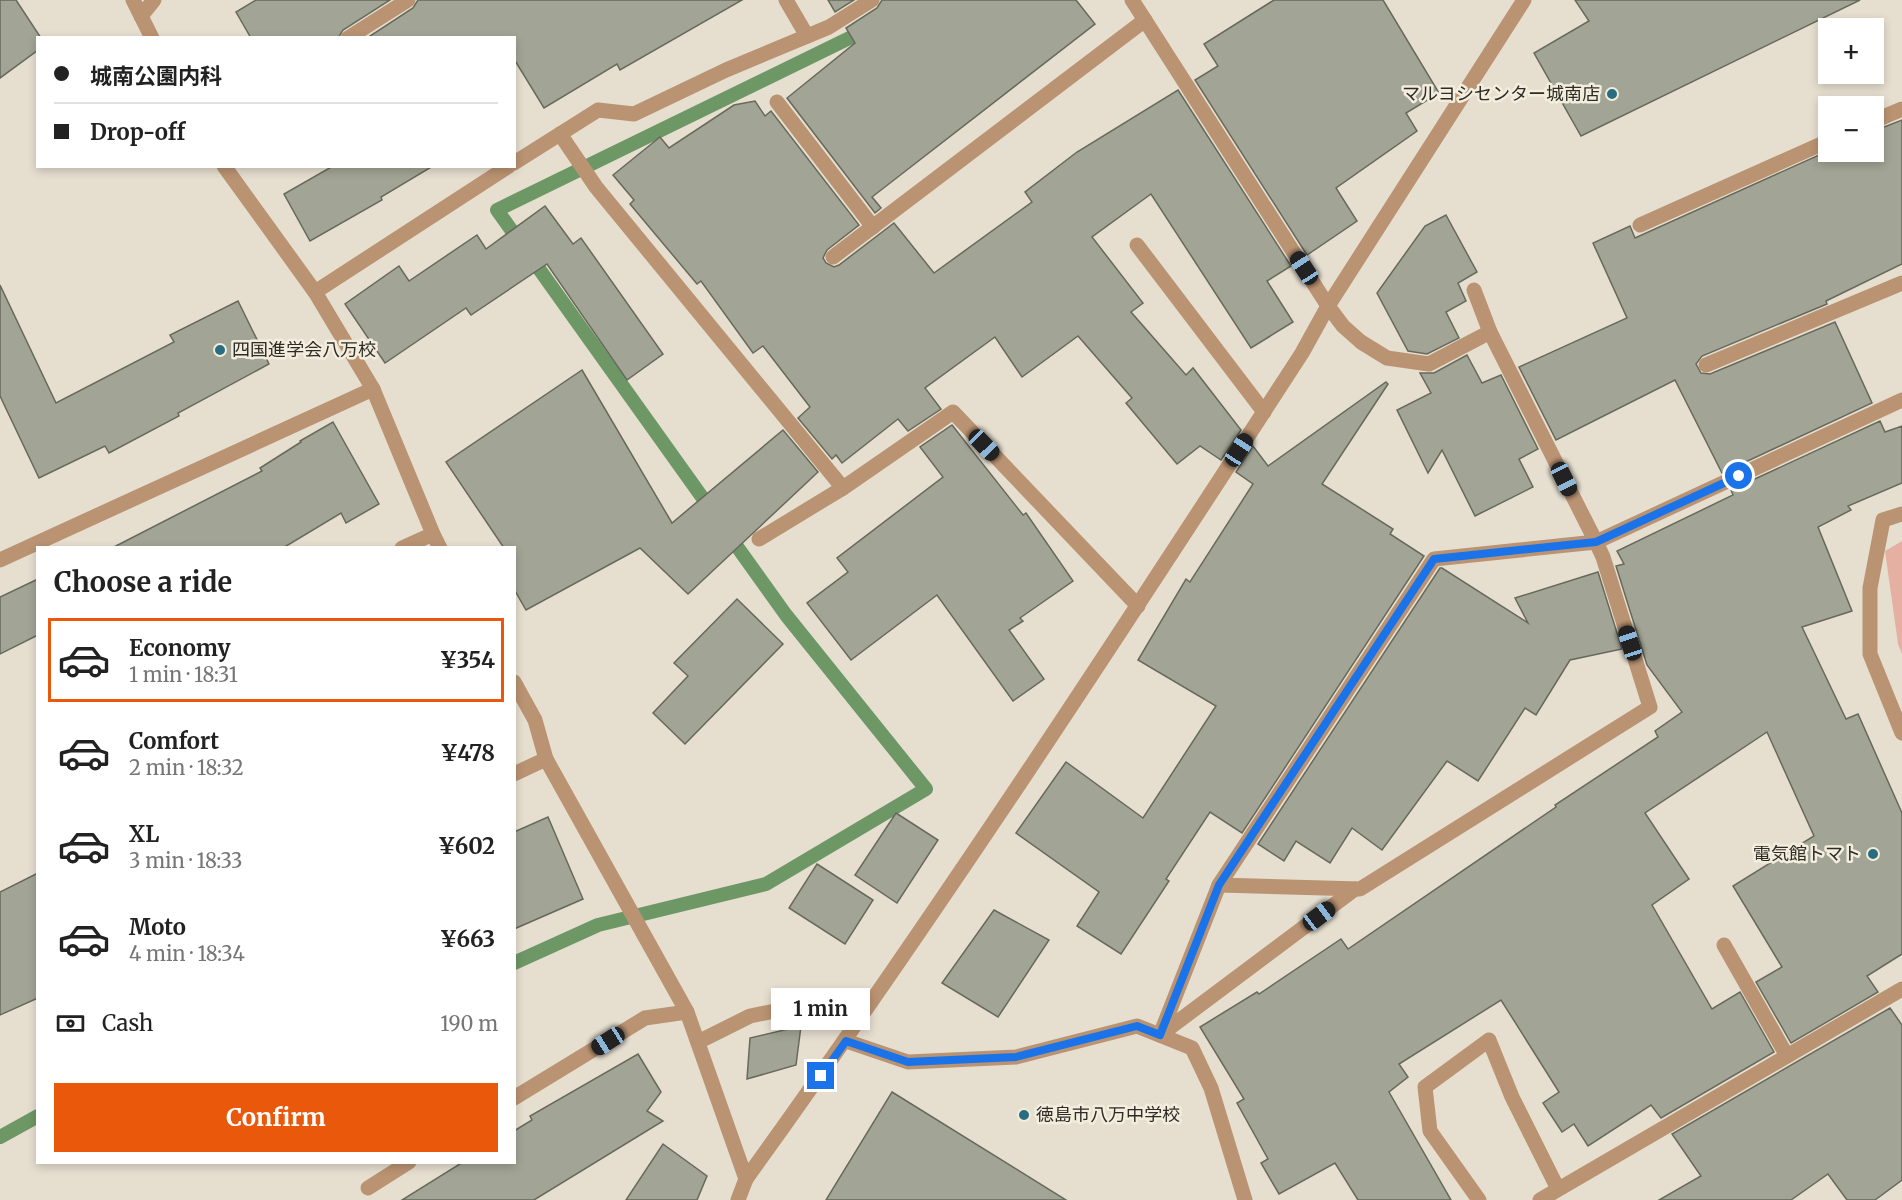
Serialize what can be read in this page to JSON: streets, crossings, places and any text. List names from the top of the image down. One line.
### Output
{"places":["マルヨシセンター城南店","四国進学会八万校","電気館トマト","徳島市八万中学校"],"page":{"map_buttons":["+","−"],"banner":["城南公園内科","Drop-off"],"heading":"Choose a ride","list":[{"name":"Economy","note":"1 min · 18:31","value":"¥354"},{"name":"Comfort","note":"2 min · 18:32","value":"¥478"},{"name":"XL","note":"3 min · 18:33","value":"¥602"},{"name":"Moto","note":"4 min · 18:34","value":"¥663"}],"bubble":"1 min","pay":["Cash","190 m"],"buttons":"Confirm"}}
